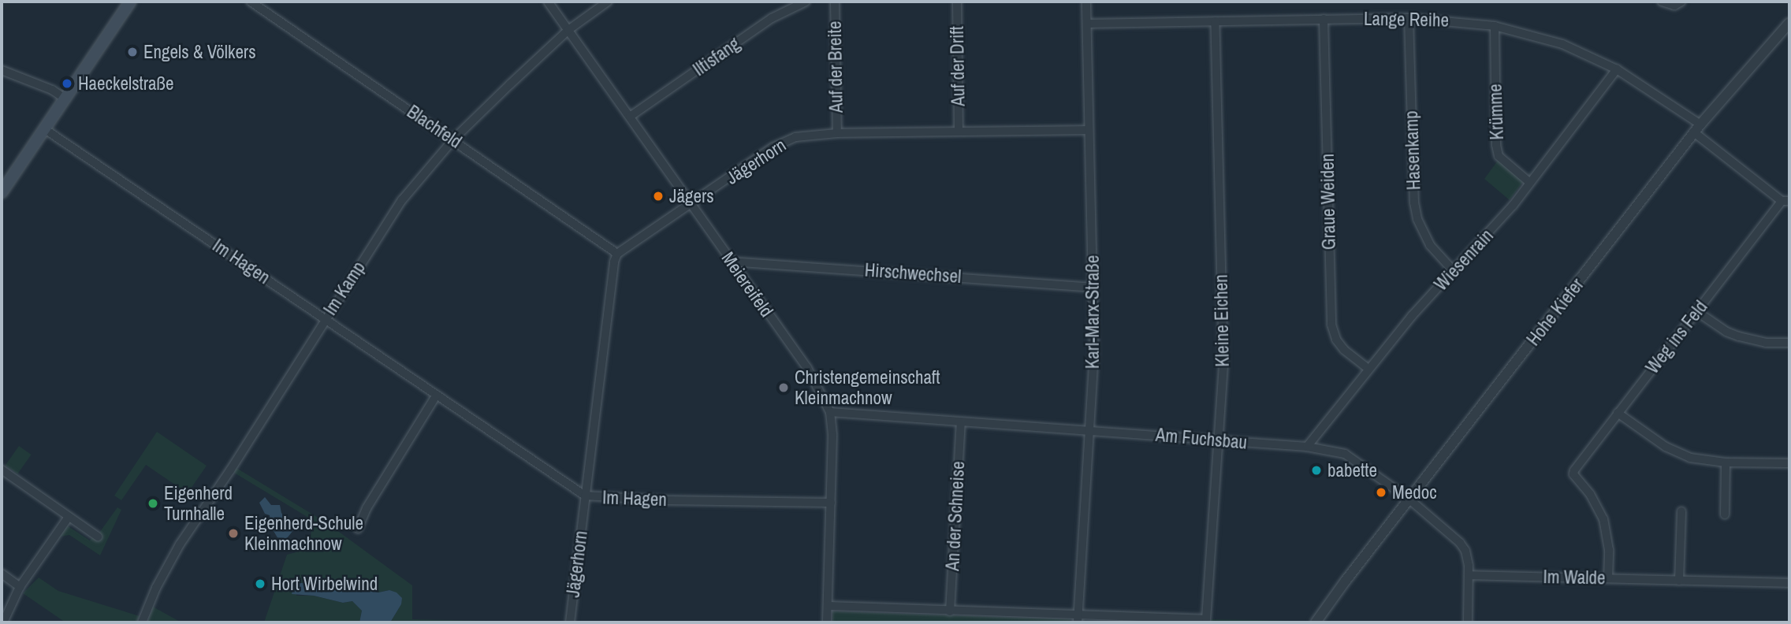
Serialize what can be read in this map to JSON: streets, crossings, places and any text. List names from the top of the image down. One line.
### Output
{"streets":{"street":["Lange Reihe","Iltisfang","Auf der Drift","Auf der Breite","Krümme","Blachfeld","Hasenkamp","Jägerhorn","Graue Weiden","Wiesenrain","Im Hagen","Hirschwechsel","Meiereifeld","Im Kamp","Karl-Marx-Straße","Hohe Kiefer","Kleine Eichen","Weg ins Feld","Am Fuchsbau","An der Schneise","Im Walde"]},"crossings":[["Lange Reihe","Krümme"],["Lange Reihe","Hasenkamp"],["Lange Reihe","Graue Weiden"],["Lange Reihe","Wiesenrain"],["Lange Reihe","Karl-Marx-Straße"],["Lange Reihe","Hohe Kiefer"],["Lange Reihe","Kleine Eichen"],["Lange Reihe","Weg ins Feld"],["Iltisfang","Meiereifeld"],["Auf der Drift","Jägerhorn"],["Auf der Breite","Jägerhorn"],["Krümme","Wiesenrain"],["Blachfeld","Jägerhorn"],["Blachfeld","Im Kamp"],["Hasenkamp","Wiesenrain"],["Jägerhorn","Im Hagen"],["Jägerhorn","Meiereifeld"],["Jägerhorn","Karl-Marx-Straße"],["Graue Weiden","Wiesenrain"],["Wiesenrain","Am Fuchsbau"],["Im Hagen","Meiereifeld"],["Im Hagen","Im Kamp"],["Hirschwechsel","Meiereifeld"],["Hirschwechsel","Karl-Marx-Straße"],["Meiereifeld","Im Kamp"],["Meiereifeld","Am Fuchsbau"],["Karl-Marx-Straße","Kleine Eichen"],["Karl-Marx-Straße","Am Fuchsbau"],["Hohe Kiefer","Am Fuchsbau"],["Kleine Eichen","Am Fuchsbau"],["Weg ins Feld","Im Walde"],["Am Fuchsbau","An der Schneise"],["Am Fuchsbau","Im Walde"]],"places":["Engels & Völkers","Haeckelstraße","Jägers","Christengemeinschaft Kleinmachnow","babette","Medoc","Eigenherd Turnhalle","Eigenherd-Schule Kleinmachnow","Hort Wirbelwind"]}
